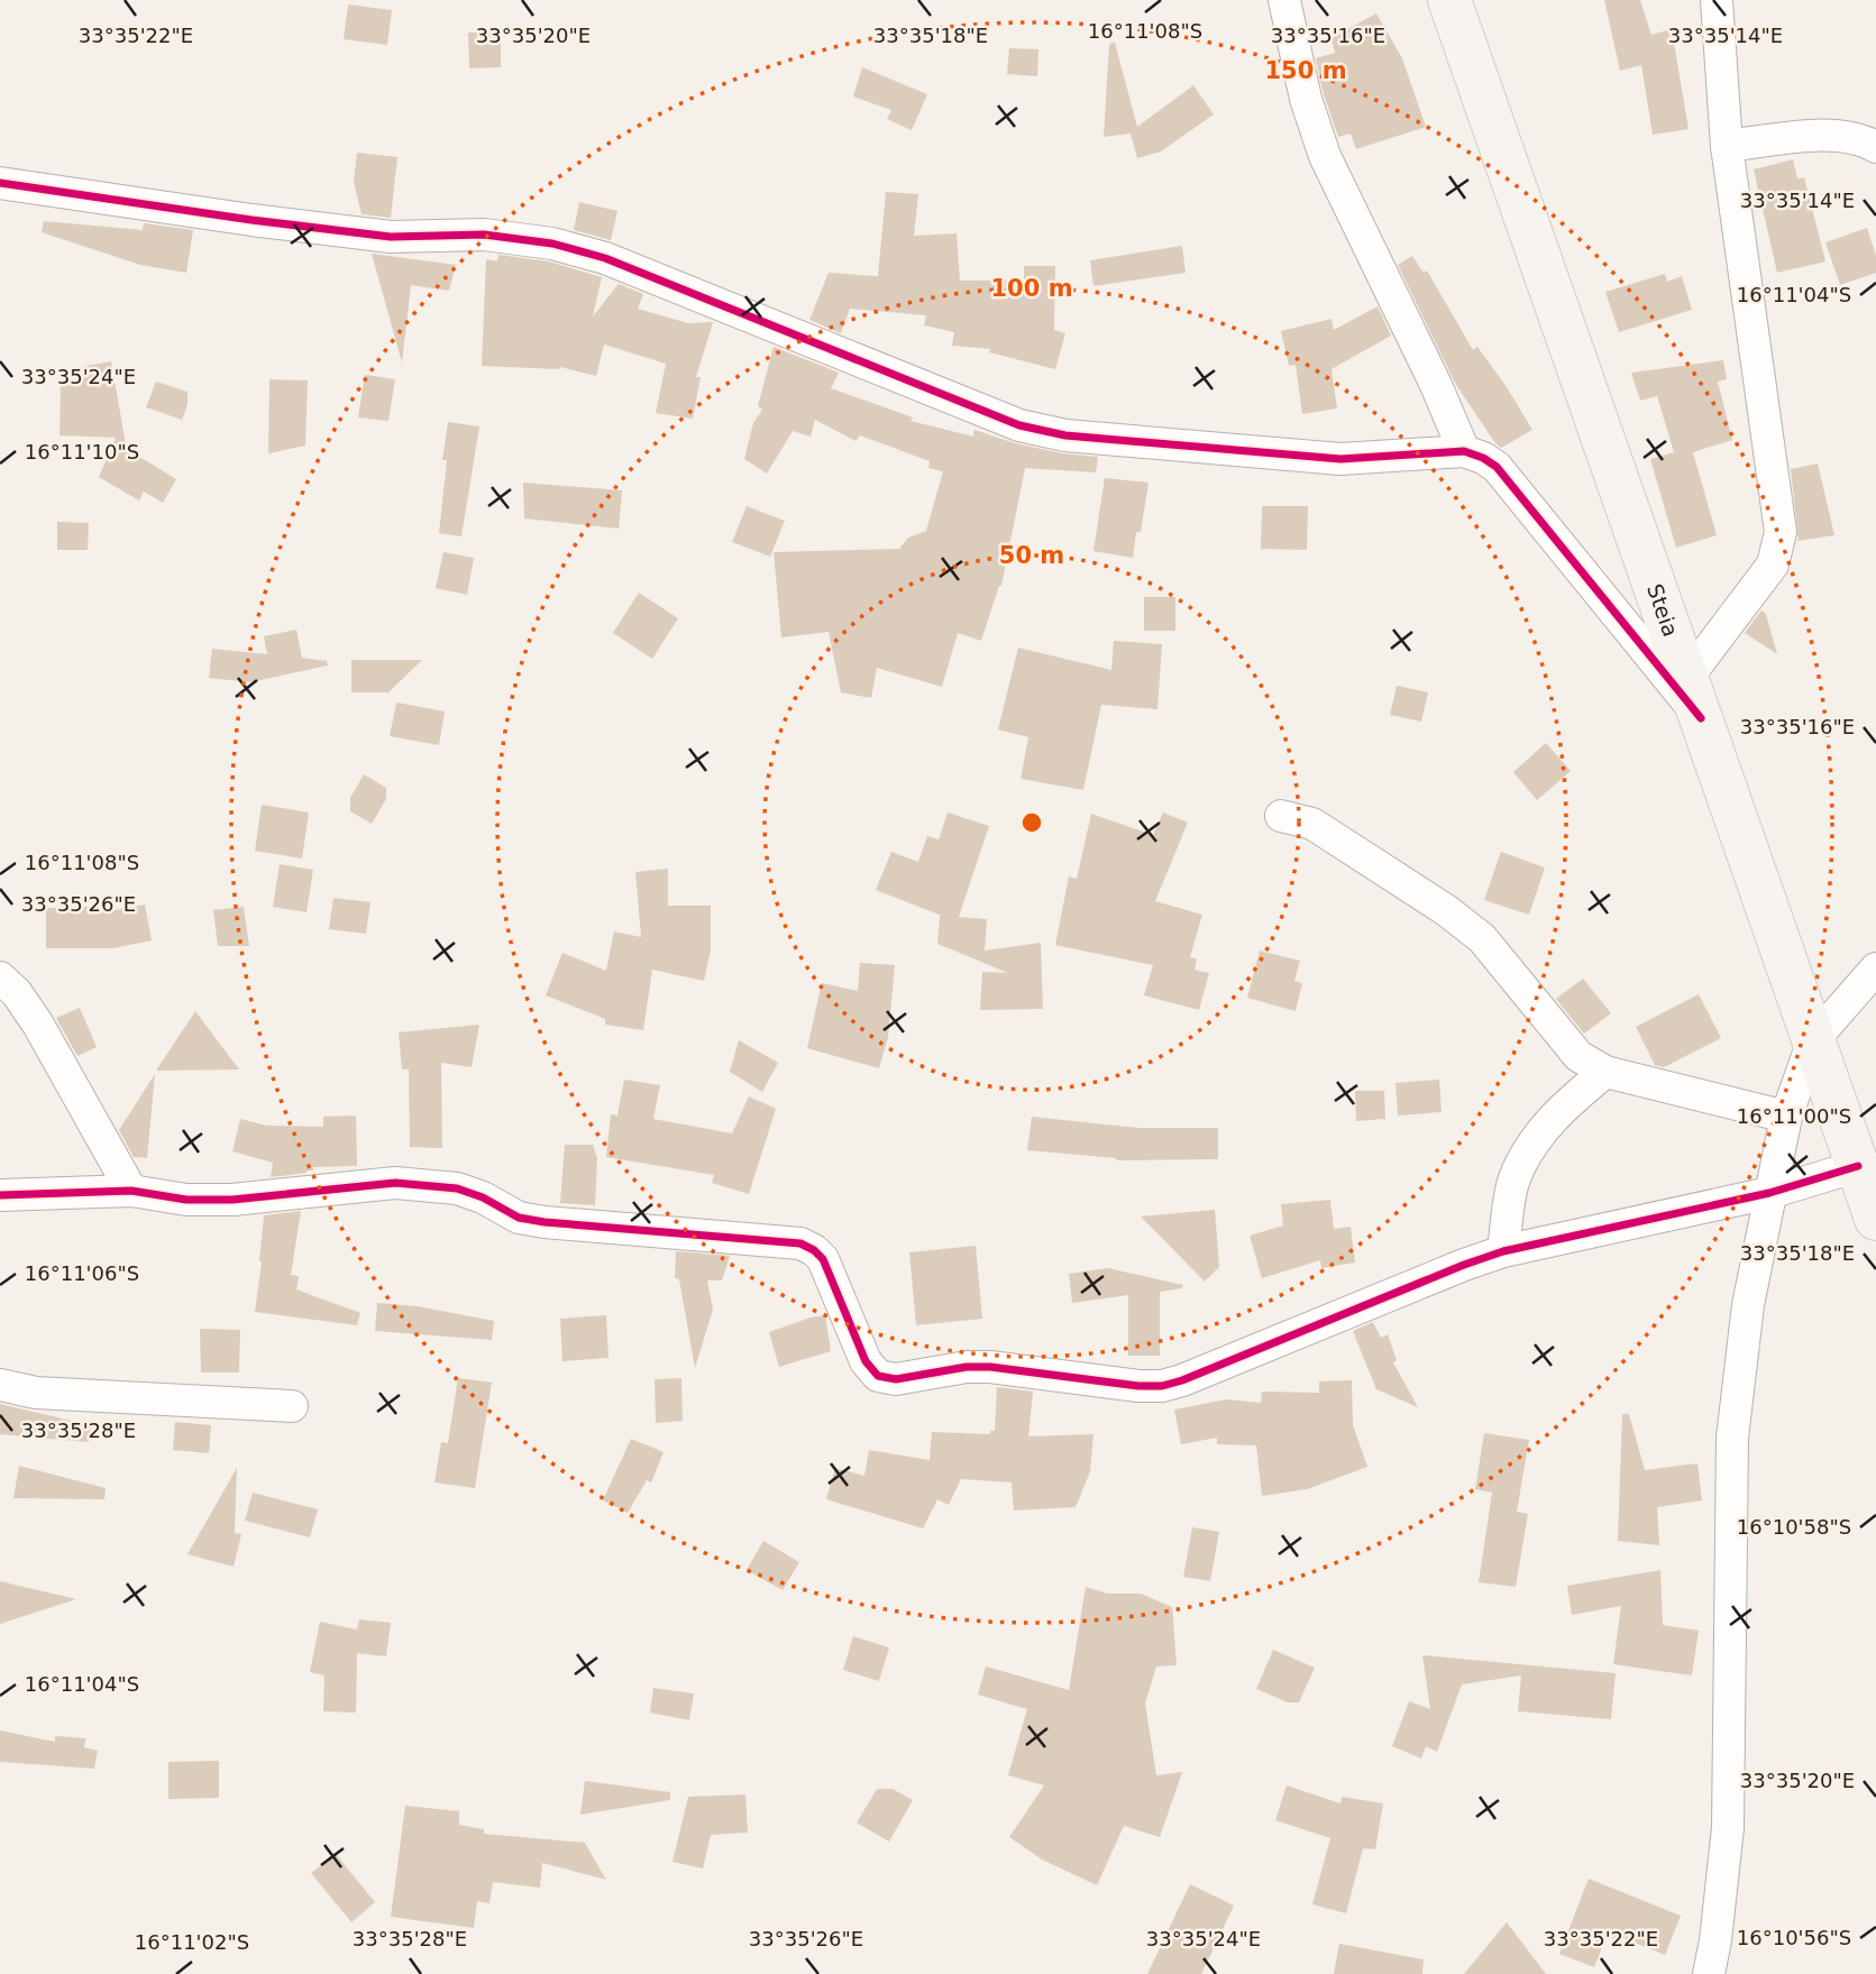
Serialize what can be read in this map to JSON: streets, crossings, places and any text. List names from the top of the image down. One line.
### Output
{"streets":{"main road":["Steia"]},"coordinates":["16°11'08\"S","33°35'22\"E","33°35'20\"E","33°35'18\"E","33°35'16\"E","33°35'14\"E","16°11'04\"S","33°35'24\"E","16°11'10\"S","33°35'26\"E","16°11'00\"S","16°11'06\"S","33°35'28\"E","16°10'58\"S","16°10'56\"S","16°11'02\"S"],"rings":["150 m","100 m","50 m"]}
